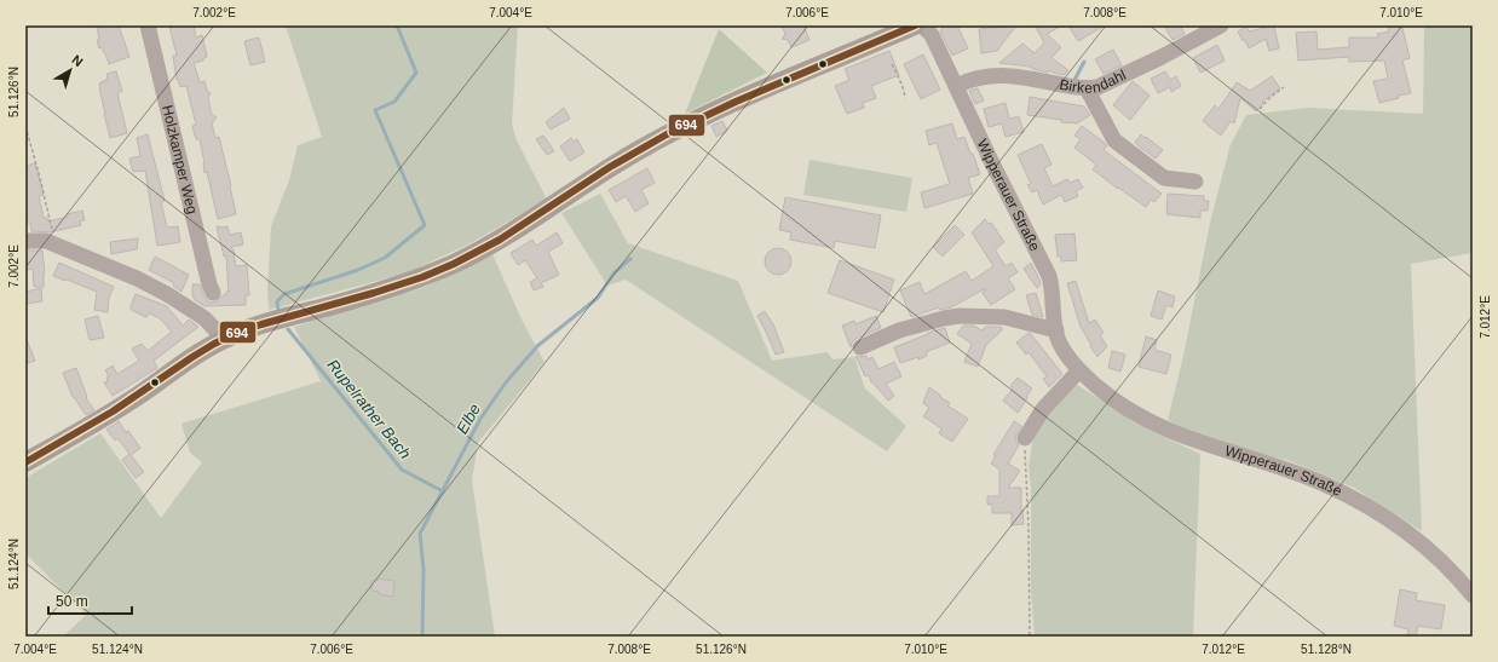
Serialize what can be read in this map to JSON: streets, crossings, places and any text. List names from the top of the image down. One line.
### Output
{"streets":{"street":["Birkendahl","Holzkamper Weg","Wipperauer Straße"]},"crossings":[["Birkendahl","Wipperauer Straße"]],"water":["Rupelrather Bach","Elbe"],"lines":["transit line 694"],"scale_bar":"50 m","north":"top right","coordinates":["7.002°E","7.004°E","7.006°E","7.008°E","7.010°E","51.126°N","7.012°E","51.124°N","51.128°N"]}
